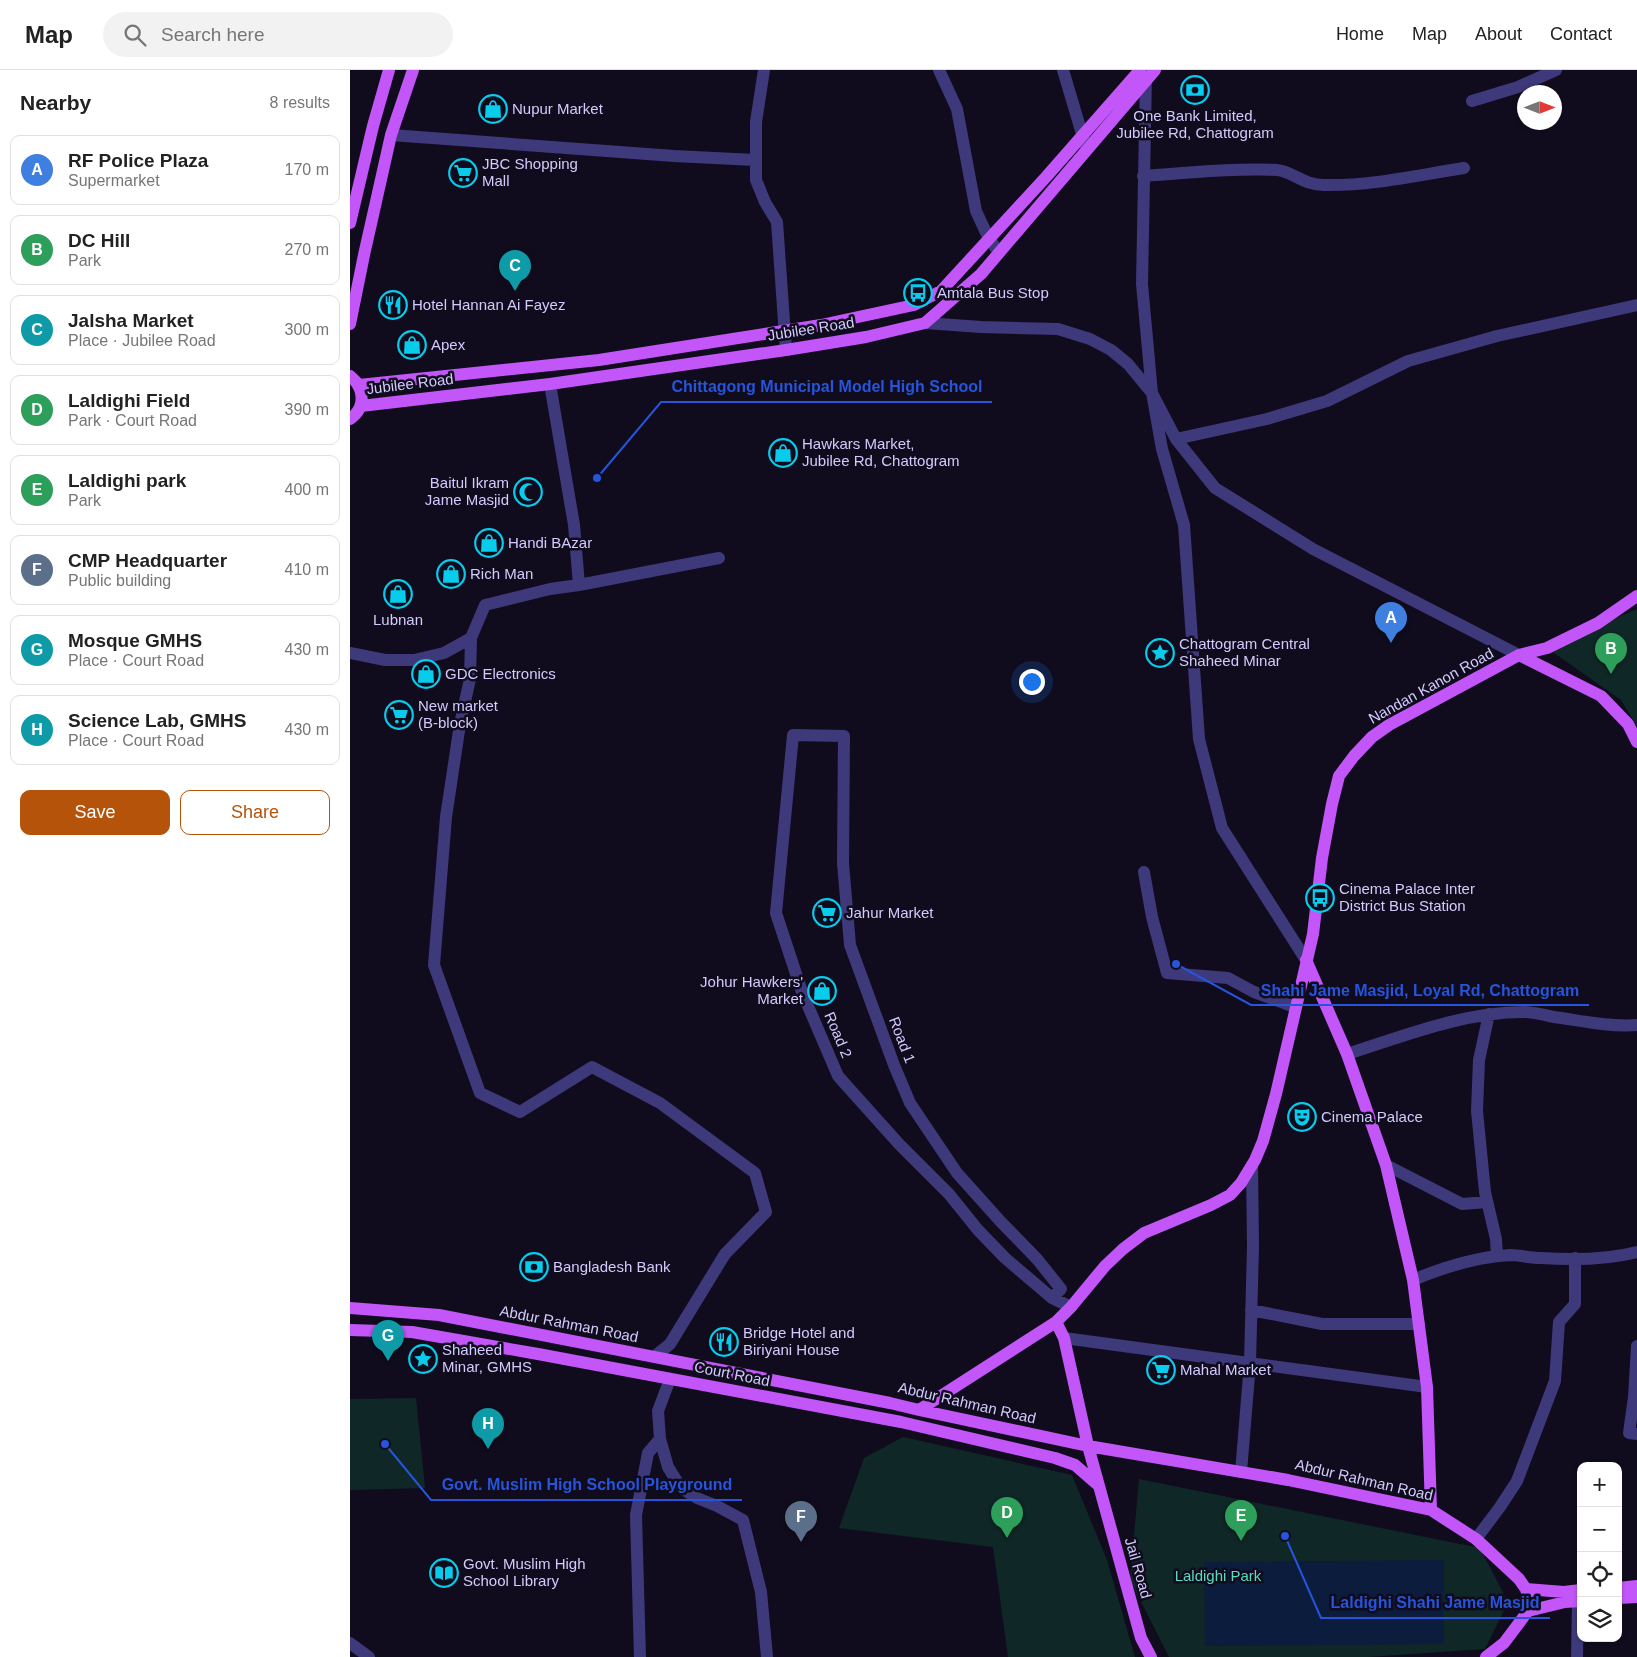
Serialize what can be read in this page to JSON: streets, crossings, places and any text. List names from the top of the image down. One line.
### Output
{"streets":{"main road":["Jubilee Road","Nandan Kanon Road","Abdur Rahman Road","Court Road","Jail Road"],"street":["Road 2","Road 1"]},"crossings":[["Nandan Kanon Road","Abdur Rahman Road"],["Nandan Kanon Road","Jail Road"],["Road 2","Road 1"],["Abdur Rahman Road","Jail Road"],["Court Road","Jail Road"]],"parks":["Laldighi Park"],"places":{"bank":["One Bank Limited, Jubilee Rd, Chattogram","Bangladesh Bank"],"shop":["Nupur Market","Apex","Hawkars Market, Jubilee Rd, Chattogram","Handi BAzar","Rich Man","Lubnan","GDC Electronics","Johur Hawkers' Market"],"supermarket":["JBC Shopping Mall","New market (B-block)","Jahur Market","Mahal Market"],"bus stop":["Amtala Bus Stop","Cinema Palace Inter District Bus Station"],"restaurant":["Hotel Hannan Ai Fayez","Bridge Hotel and Biriyani House"],"other":["Chittagong Municipal Model High School","Shahi Jame Masjid, Loyal Rd, Chattogram","Govt. Muslim High School Playground","Laldighi Shahi Jame Masjid"],"mosque":["Baitul Ikram Jame Masjid"],"place":["Chattogram Central Shaheed Minar","Shaheed Minar, GMHS"],"theatre":["Cinema Palace"],"library":["Govt. Muslim High School Library"]},"north":"right","page":{"header":"Map","search":"Search here","nav":["Home","Map","About","Contact"],"heading":["Nearby","8 results"],"list":[{"mark":"A","name":"RF Police Plaza","note":"Supermarket","value":"170 m"},{"mark":"B","name":"DC Hill","note":"Park","value":"270 m"},{"mark":"C","name":"Jalsha Market","note":"Place · Jubilee Road","value":"300 m"},{"mark":"D","name":"Laldighi Field","note":"Park · Court Road","value":"390 m"},{"mark":"E","name":"Laldighi park","note":"Park","value":"400 m"},{"mark":"F","name":"CMP Headquarter","note":"Public building","value":"410 m"},{"mark":"G","name":"Mosque GMHS","note":"Place · Court Road","value":"430 m"},{"mark":"H","name":"Science Lab, GMHS","note":"Place · Court Road","value":"430 m"}],"pins":["C","A","B","G","H","D","E","F"],"buttons":["Save","Share"],"map_buttons":["+","−"]}}
